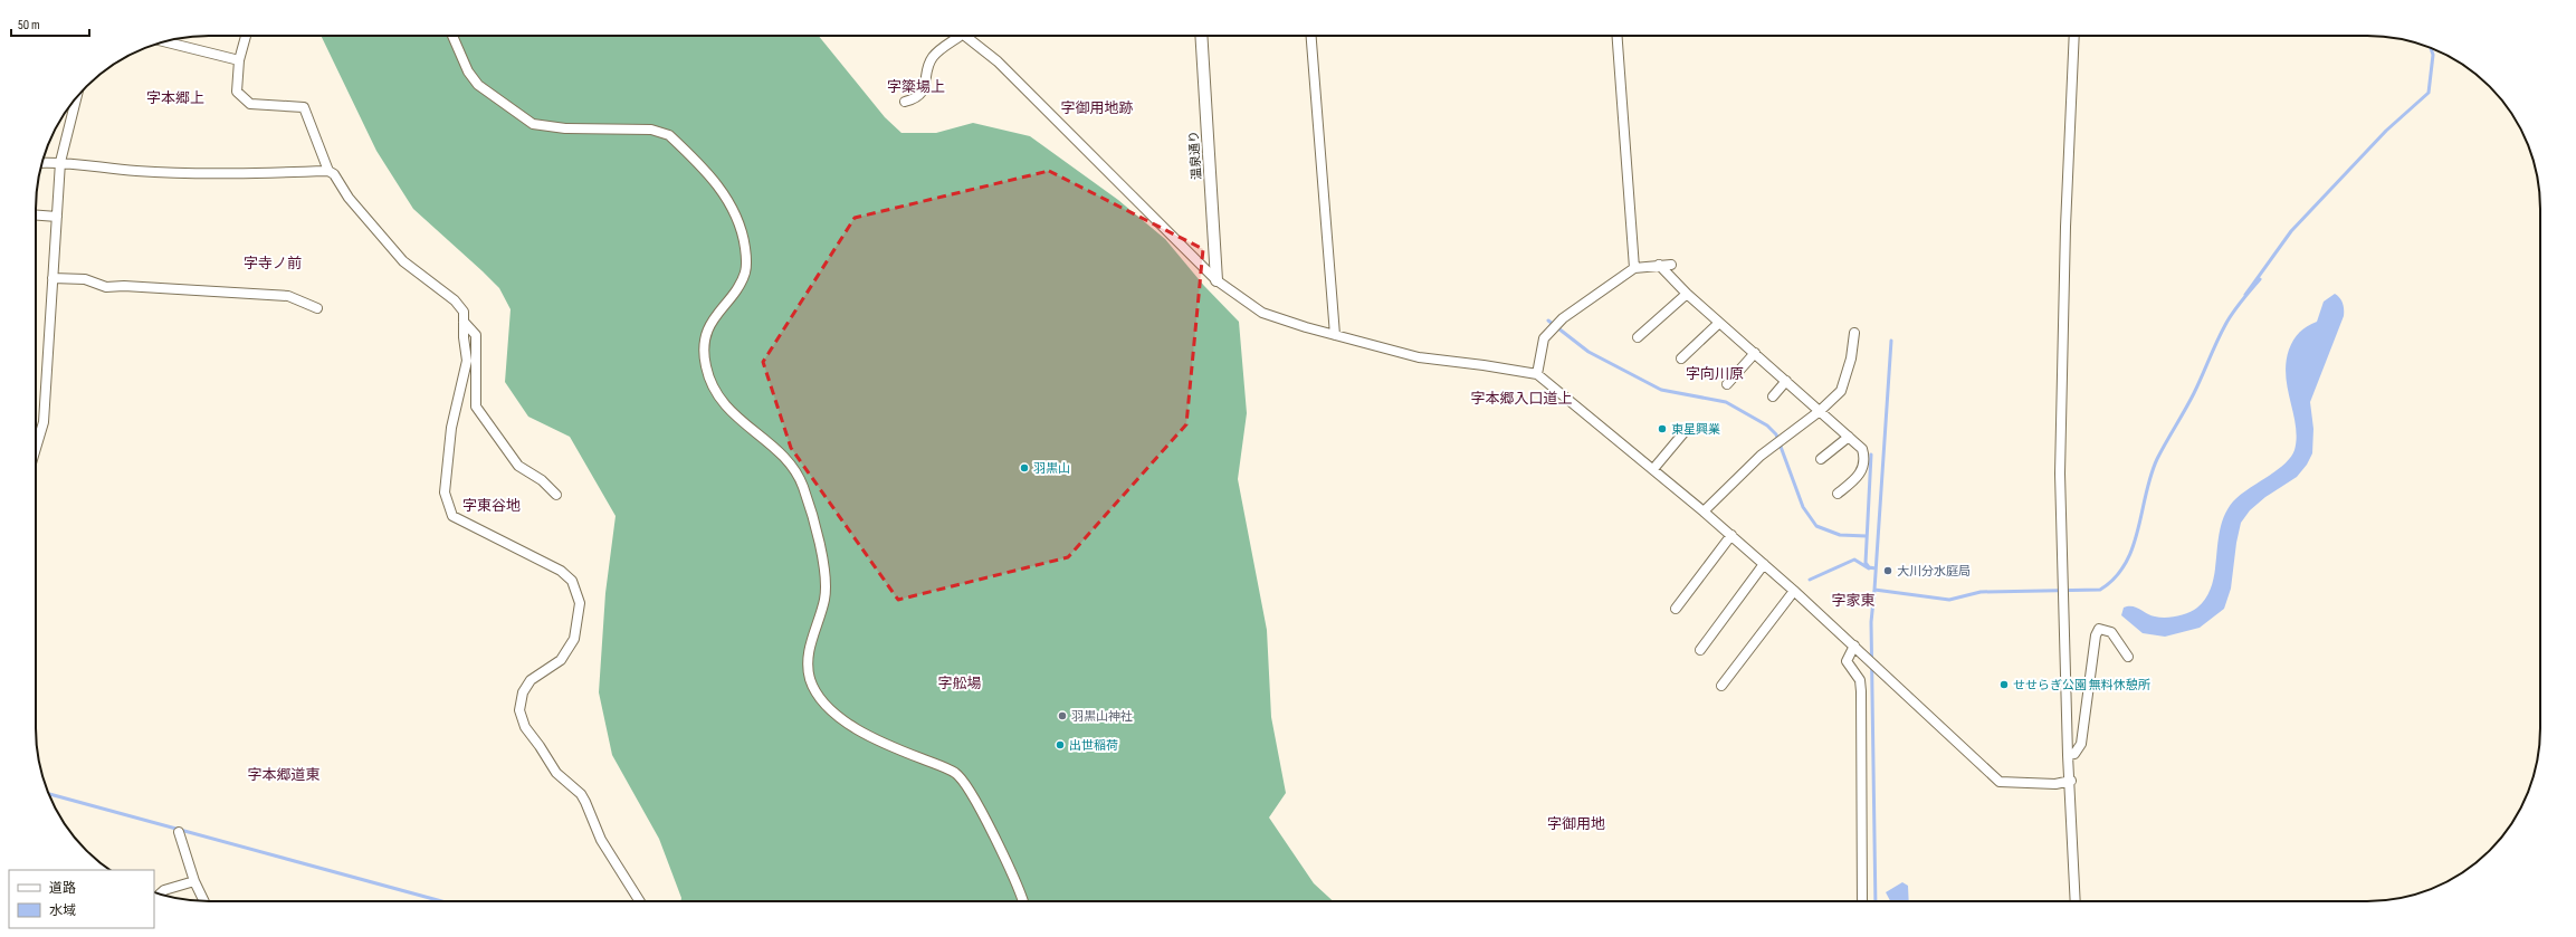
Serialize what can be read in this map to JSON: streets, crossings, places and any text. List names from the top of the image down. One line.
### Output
{"streets":{"street":["温泉通り"]},"districts":["字簗場上","字本郷上","字御用地跡","字寺ノ前","字向川原","字本郷入口道上","字東谷地","字家東","字舩場","字本郷道東","字御用地"],"places":["東星興業","羽黒山","大川分水庭局","せせらぎ公園 無料休憩所","羽黒山神社","出世稲荷"],"legend":["道路","水域"],"scale_bar":"50 m"}
